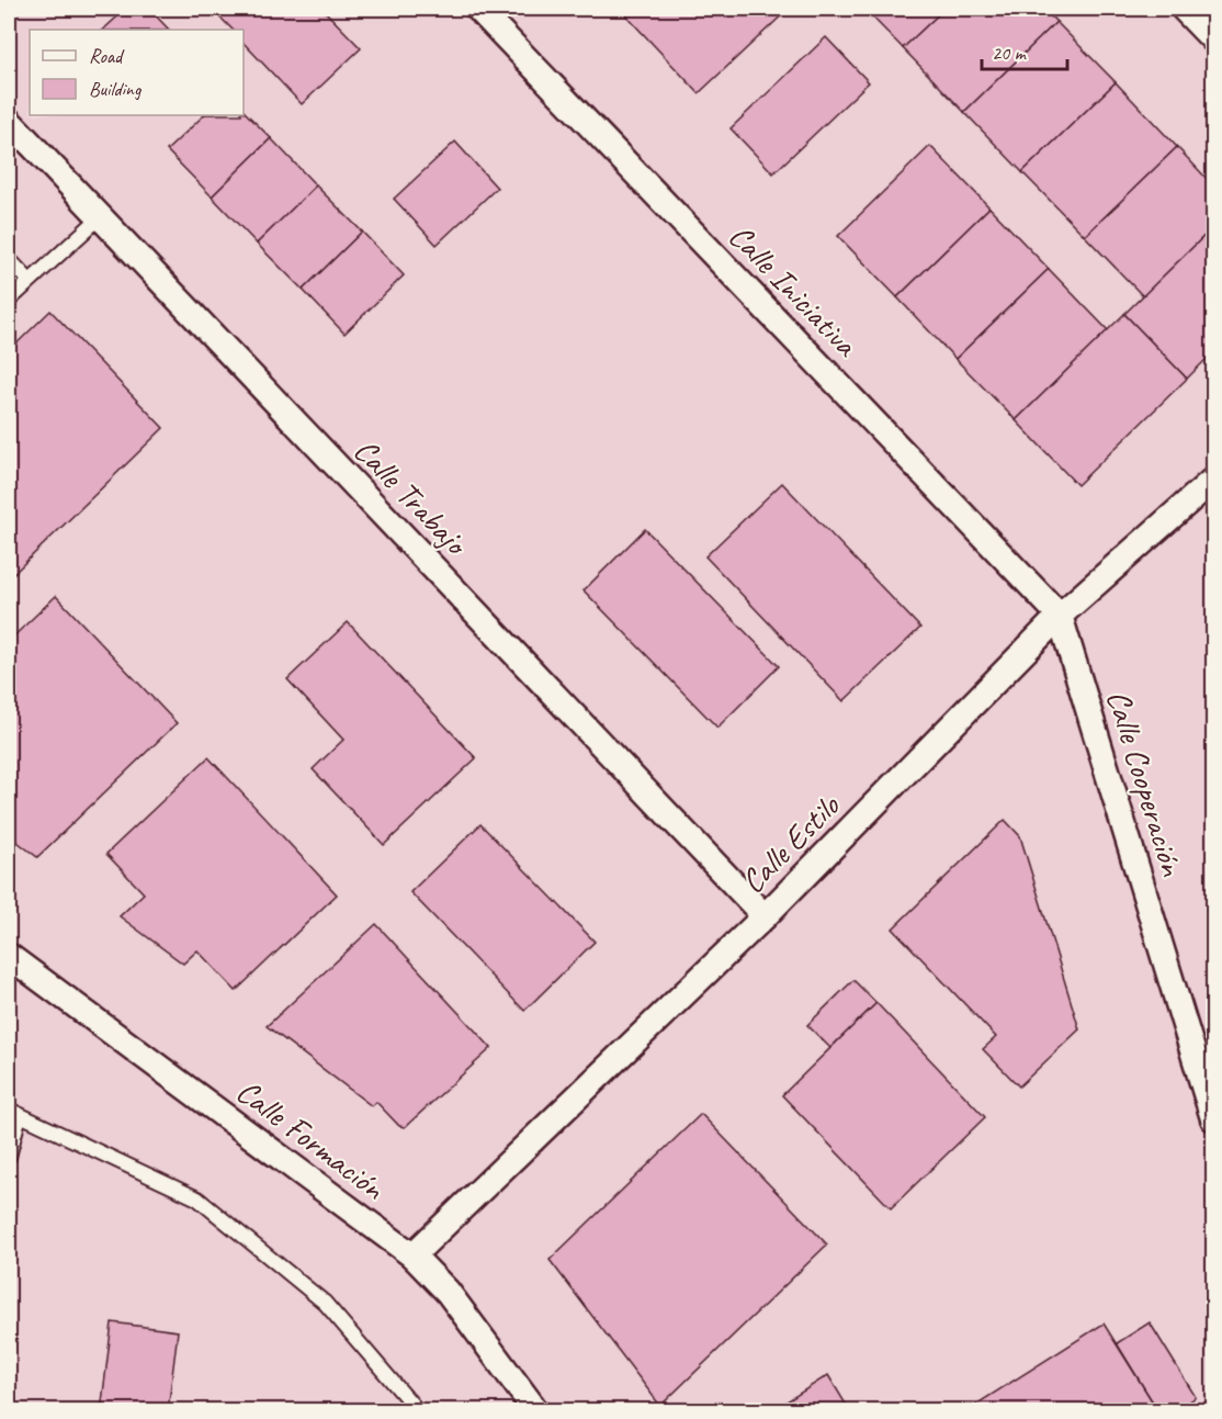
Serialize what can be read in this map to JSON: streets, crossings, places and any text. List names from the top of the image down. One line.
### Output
{"streets":{"street":["Calle Iniciativa","Calle Trabajo","Calle Cooperación","Calle Estilo","Calle Formación"]},"crossings":[["Calle Iniciativa","Calle Cooperación"],["Calle Iniciativa","Calle Estilo"],["Calle Trabajo","Calle Estilo"],["Calle Cooperación","Calle Estilo"],["Calle Estilo","Calle Formación"]],"legend":["Road","Building"],"scale_bar":"20 m"}
